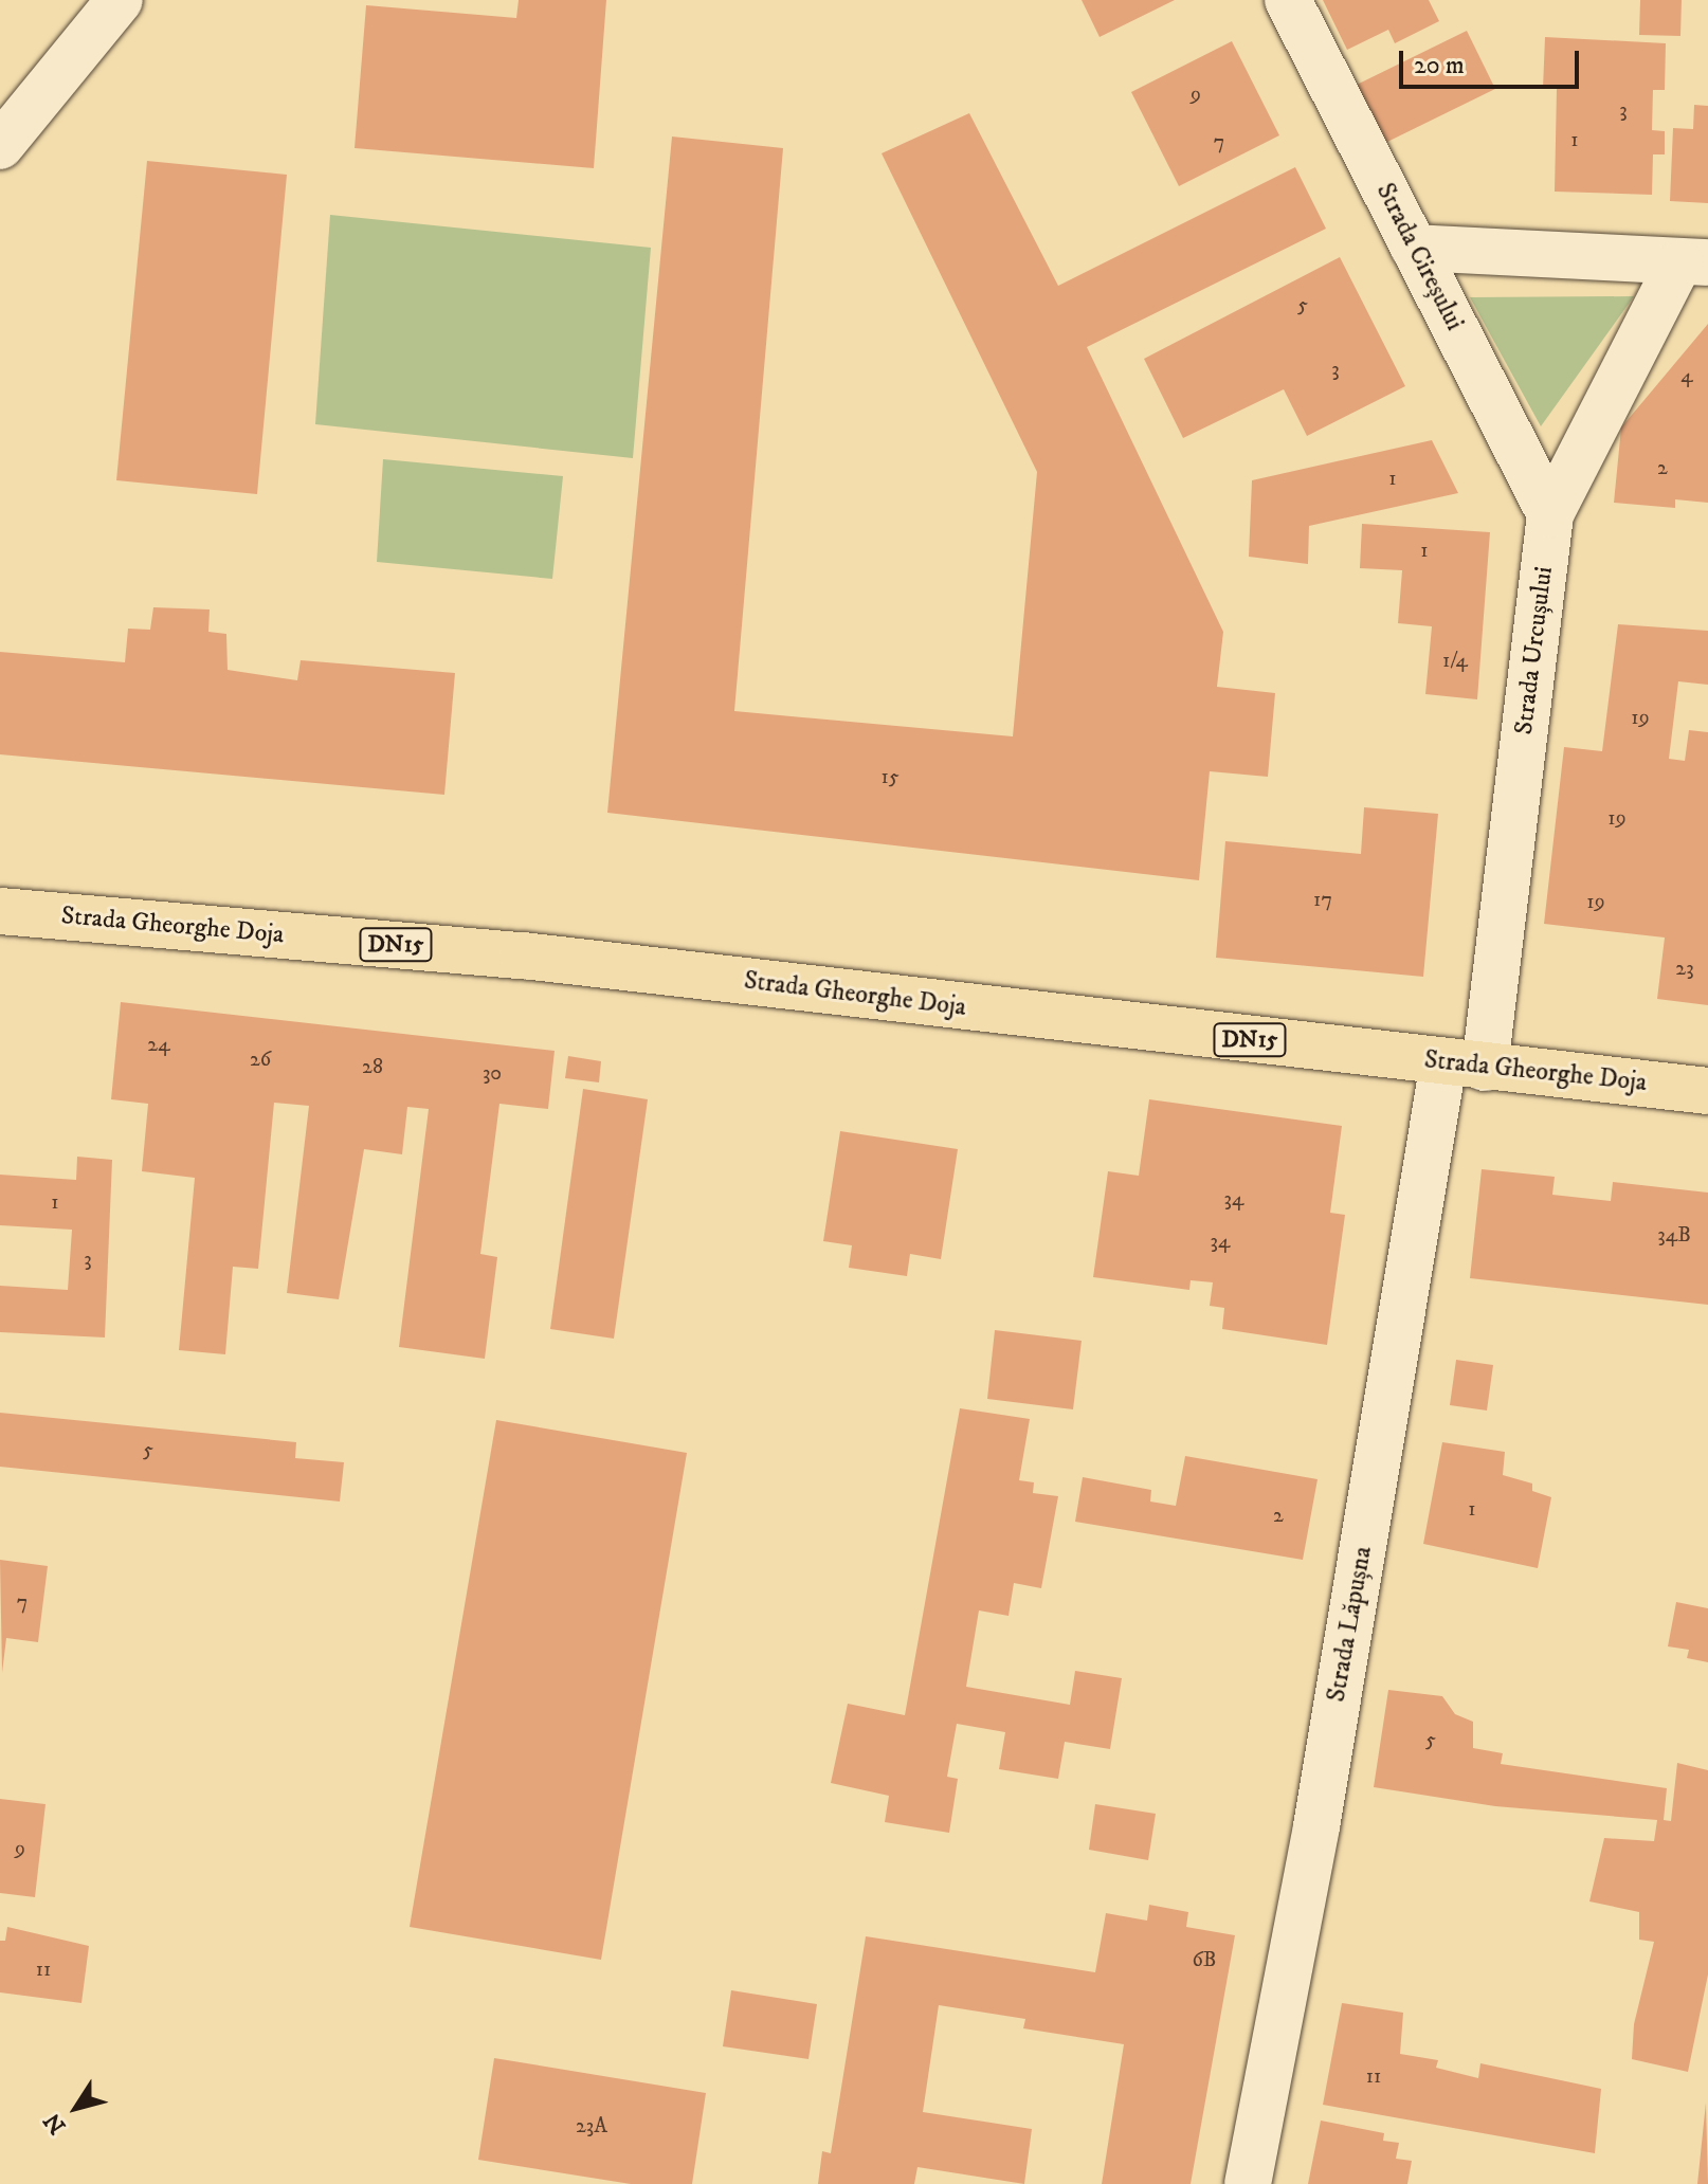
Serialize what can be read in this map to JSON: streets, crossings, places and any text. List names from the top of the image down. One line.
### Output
{"streets":{"main road":["Strada Gheorghe Doja","DN15"],"street":["Strada Cireșului","Strada Urcușului","Strada Lăpușna"]},"crossings":[["Strada Cireșului","Strada Urcușului"],["Strada Urcușului","Strada Gheorghe Doja"],["Strada Urcușului","Strada Lăpușna"],["Strada Gheorghe Doja","Strada Lăpușna"]],"house_numbers":["9","3","1","7","5","3","4","2","1","1","1/4","19","15","19","17","19","23","24","26","28","30","34","1","34B","34","3","5","1","2","7","5","9","6B","11","11","23A"],"scale_bar":"20 m","north":"bottom left"}
